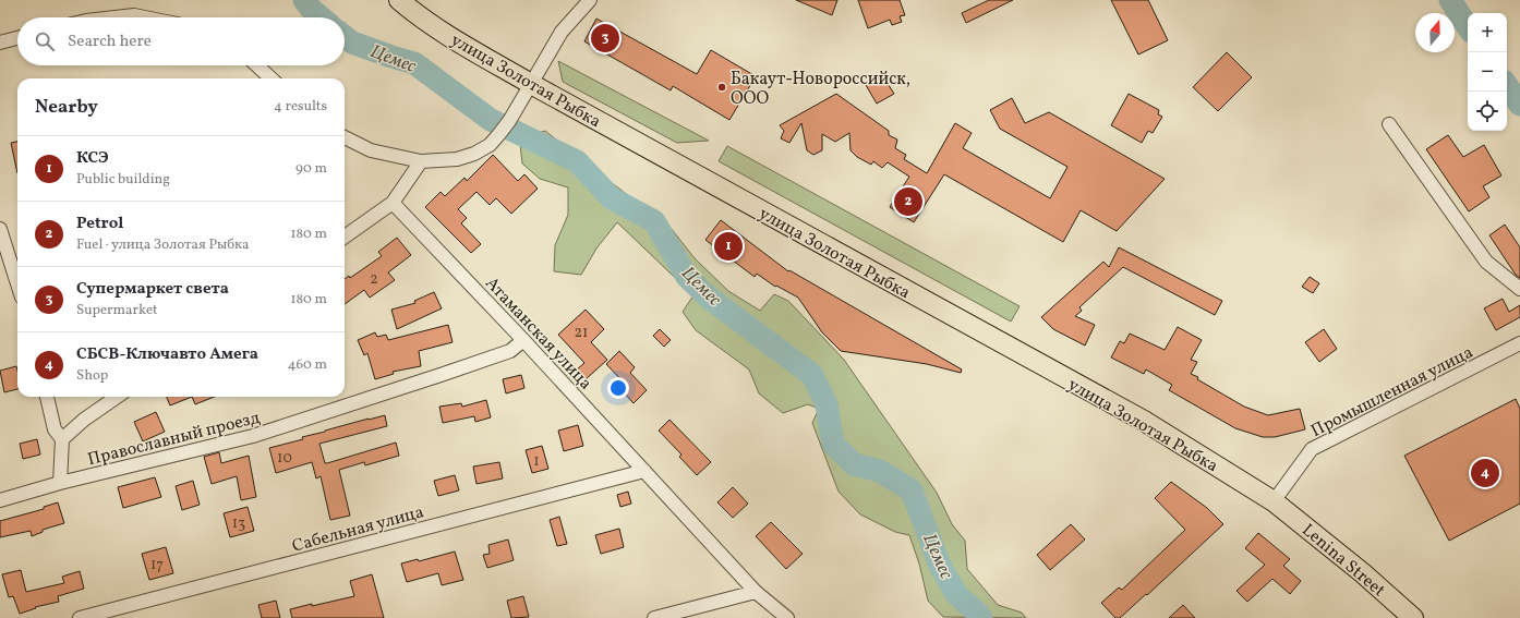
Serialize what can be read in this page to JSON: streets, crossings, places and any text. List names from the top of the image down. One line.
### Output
{"streets":{"highway":["улица Золотая Рыбка","Lenina Street"],"street":["Атаманская улица","Промышленная улица","Православный проезд","Сабельная улица"]},"crossings":[["улица Золотая Рыбка","Промышленная улица"],["улица Золотая Рыбка","Lenina Street"],["Атаманская улица","Православный проезд"],["Атаманская улица","Сабельная улица"],["Промышленная улица","Lenina Street"]],"water":["Цемес"],"places":["Бакаут-Новороссийск, ООО"],"house_numbers":["2","21","10","1","13","17"],"north":"top","page":{"map_buttons":["+","−"],"search":"Search here","pins":["3","2","1","4"],"heading":["Nearby","4 results"],"list":[{"mark":"1","name":"КСЭ","note":"Public building","value":"90 m"},{"mark":"2","name":"Petrol","note":"Fuel · улица Золотая Рыбка","value":"180 m"},{"mark":"3","name":"Супермаркет света","note":"Supermarket","value":"180 m"},{"mark":"4","name":"СБСВ-Ключавто Амега","note":"Shop","value":"460 m"}]}}
